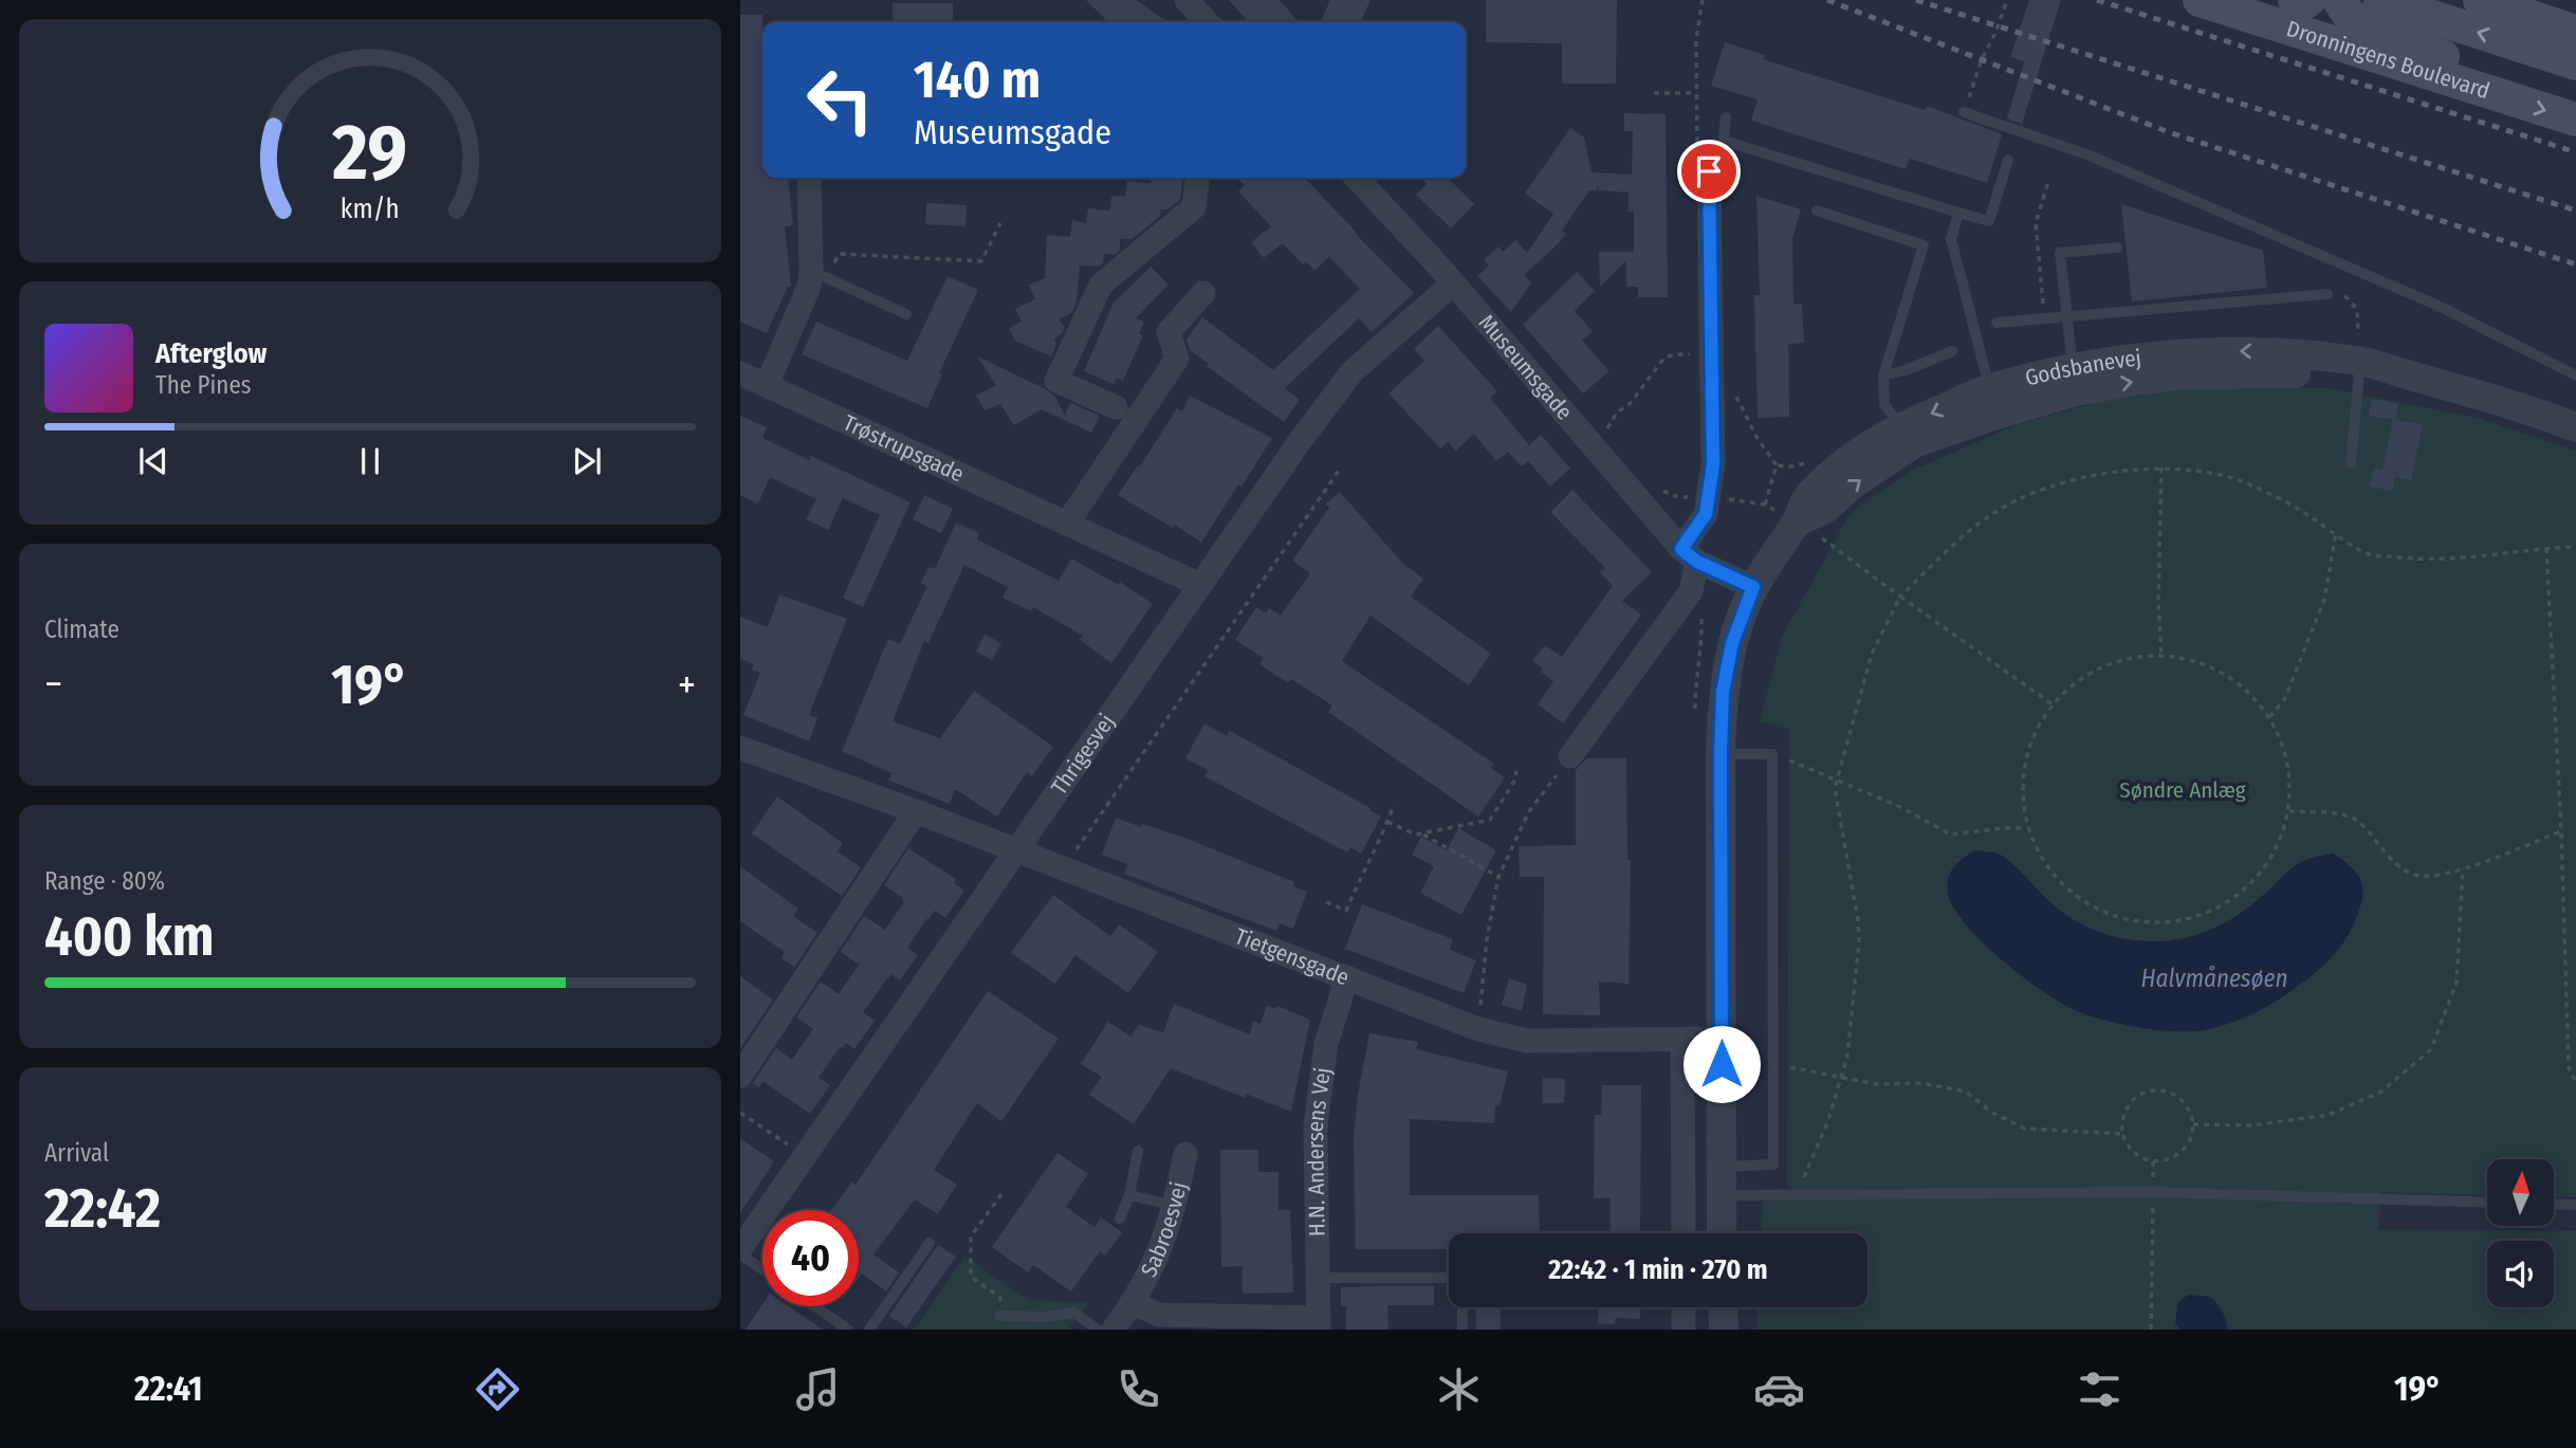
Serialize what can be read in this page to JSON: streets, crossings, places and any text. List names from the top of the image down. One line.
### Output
{"streets":{"main road":["Dronningens Boulevard"],"street":["Museumsgade","Godsbanevej","Trøstrupsgade","Thrigesvej","Tietgensgade","H.N. Andersens Vej","Sabroesvej"]},"crossings":[["Museumsgade","Godsbanevej"],["Museumsgade","Thrigesvej"],["Godsbanevej","Tietgensgade"],["Trøstrupsgade","Thrigesvej"],["Thrigesvej","Tietgensgade"],["Tietgensgade","H.N. Andersens Vej"],["H.N. Andersens Vej","Sabroesvej"]],"water":["Halvmånesøen"],"parks":["Søndre Anlæg"],"north":"top","page":{"turn":["140 m","Museumsgade"],"song":["Afterglow","The Pines"],"tile":["Climate",["Range · 80%","400 km"],["Arrival","22:42"]],"heat":["−","19°","+"],"limit":"40","trip":"22:42 · 1 min · 270 m","tabs":["22:41","19°"],"gauge":["29","km/h"]}}
